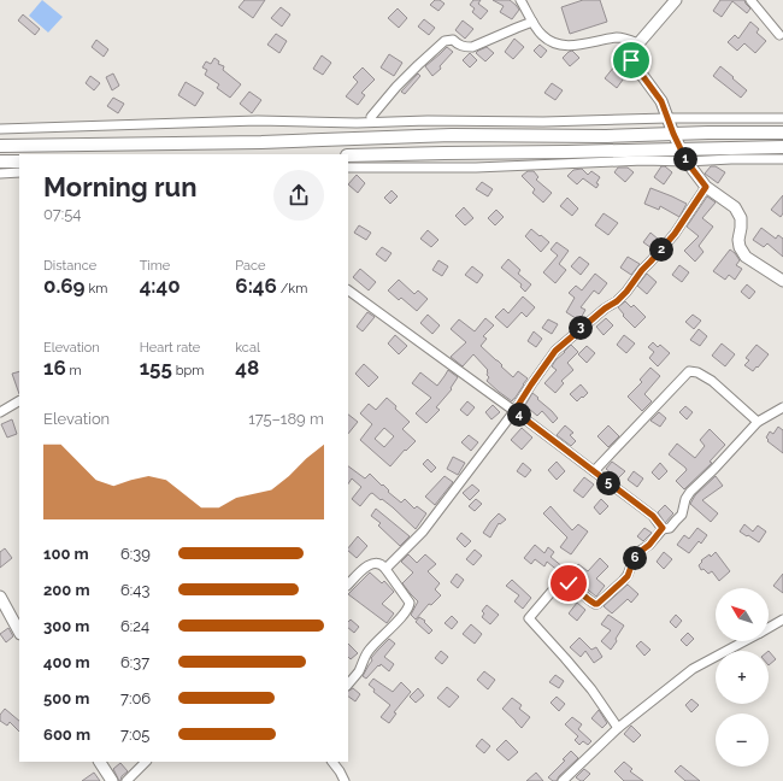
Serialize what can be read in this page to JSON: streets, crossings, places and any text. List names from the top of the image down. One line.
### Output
{"north":"top left","page":{"pins":["1","2","3","4","5","6"],"heading":["Morning run","07:54"],"stats":[["Distance","0.69 km"],["Time","4:40"],["Pace","6:46 /km"],["Elevation","16 m"],["Heart rate","155 bpm"],["kcal","48"]],"chart":["Elevation","175–189 m"],"list":[{"name":"100 m","note":"6:39"},{"name":"200 m","note":"6:43"},{"name":"300 m","note":"6:24"},{"name":"400 m","note":"6:37"},{"name":"500 m","note":"7:06"},{"name":"600 m","note":"7:05"}],"map_buttons":["+","−"]}}
